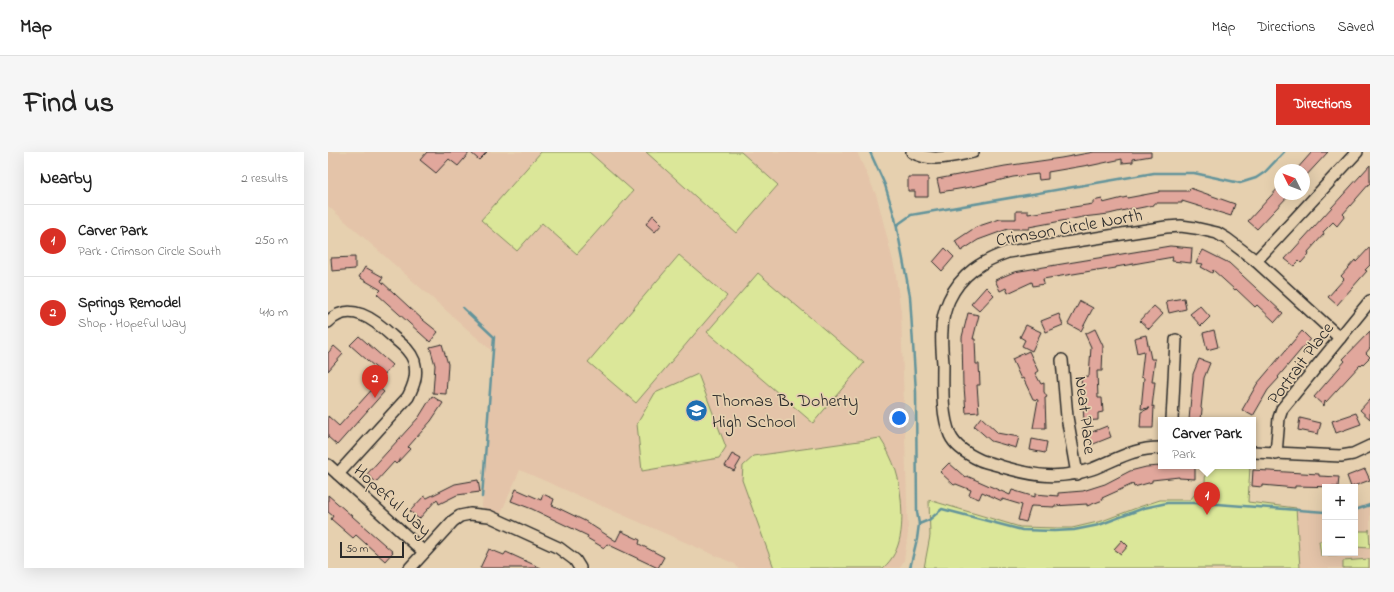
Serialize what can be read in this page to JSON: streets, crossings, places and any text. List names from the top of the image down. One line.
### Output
{"streets":{"street":["Crimson Circle North","Portrait Place","Neat Place","Hopeful Way"]},"crossings":[["Crimson Circle North","Portrait Place"],["Crimson Circle North","Neat Place"]],"places":{"school or university":["Thomas B. Doherty High School"]},"scale_bar":"50 m","north":"top left","page":{"header":"Map","nav":["Map","Directions","Saved"],"title":"Find us","buttons":"Directions","heading":["Nearby","2 results"],"list":[{"mark":"1","name":"Carver Park","note":"Park · Crimson Circle South","value":"250 m"},{"mark":"2","name":"Springs Remodel","note":"Shop · Hopeful Way","value":"410 m"}],"pins":["2","1"],"popup":["Carver Park","Park"],"map_buttons":["+","−"],"scale":"50 m"}}
